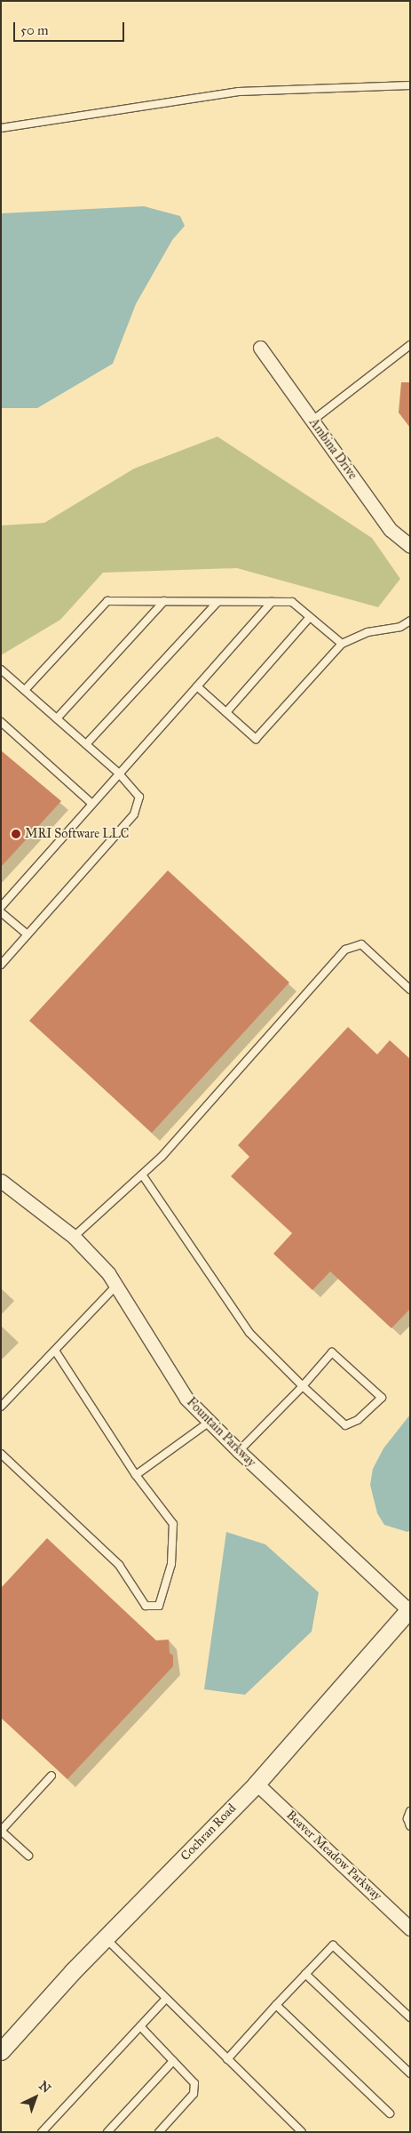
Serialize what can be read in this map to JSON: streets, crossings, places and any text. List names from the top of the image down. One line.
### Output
{"streets":{"street":["Ambina Drive","Fountain Parkway","Cochran Road","Beaver Meadow Parkway"]},"crossings":[["Fountain Parkway","Cochran Road"],["Cochran Road","Beaver Meadow Parkway"]],"places":["MRI Software LLC"],"scale_bar":"50 m","north":"top right"}
